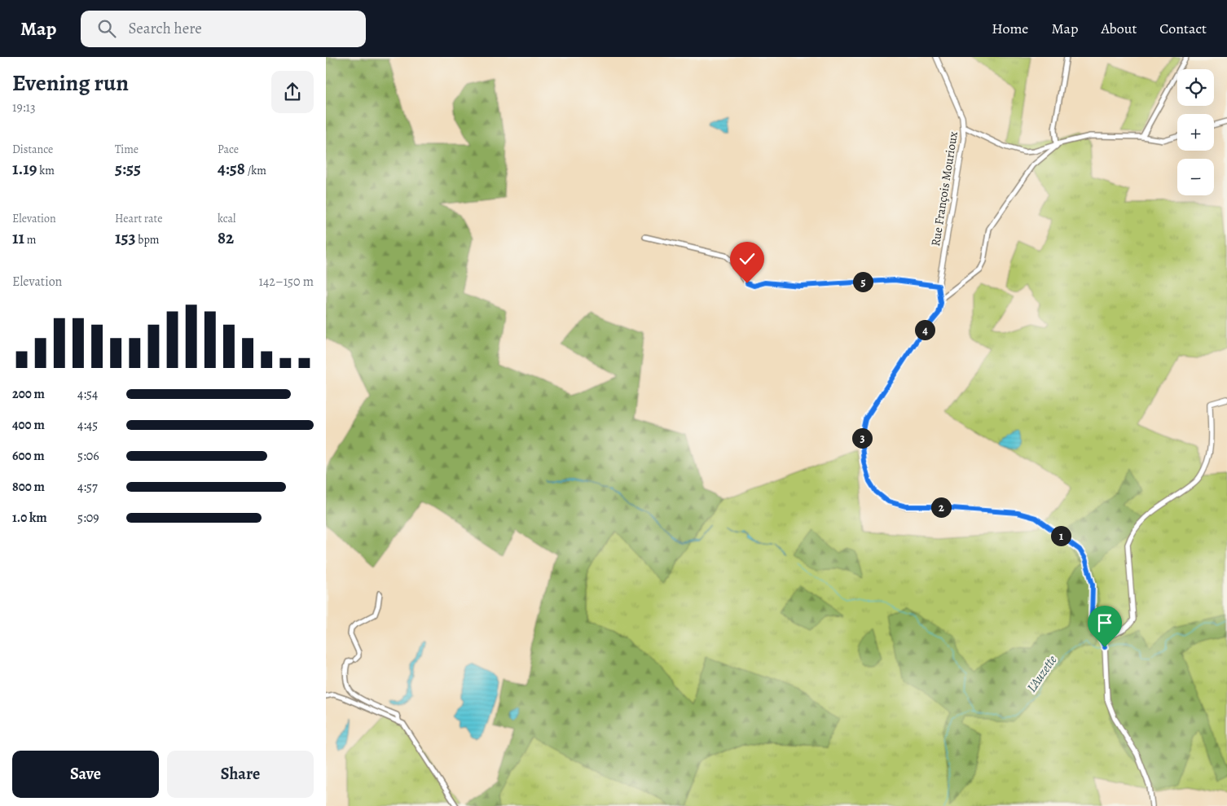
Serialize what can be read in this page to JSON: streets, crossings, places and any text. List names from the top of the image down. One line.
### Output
{"streets":{"street":["Rue François Mourioux"]},"water":["L'Auzette"],"page":{"header":"Map","search":"Search here","nav":["Home","Map","About","Contact"],"heading":["Evening run","19:13"],"map_buttons":["+","−"],"stats":[["Distance","1.19 km"],["Time","5:55"],["Pace","4:58 /km"],["Elevation","11 m"],["Heart rate","153 bpm"],["kcal","82"]],"chart":["Elevation","142–150 m"],"pins":["5","4","3","2","1"],"list":[{"name":"200 m","note":"4:54"},{"name":"400 m","note":"4:45"},{"name":"600 m","note":"5:06"},{"name":"800 m","note":"4:57"},{"name":"1.0 km","note":"5:09"}],"buttons":["Save","Share"]}}
